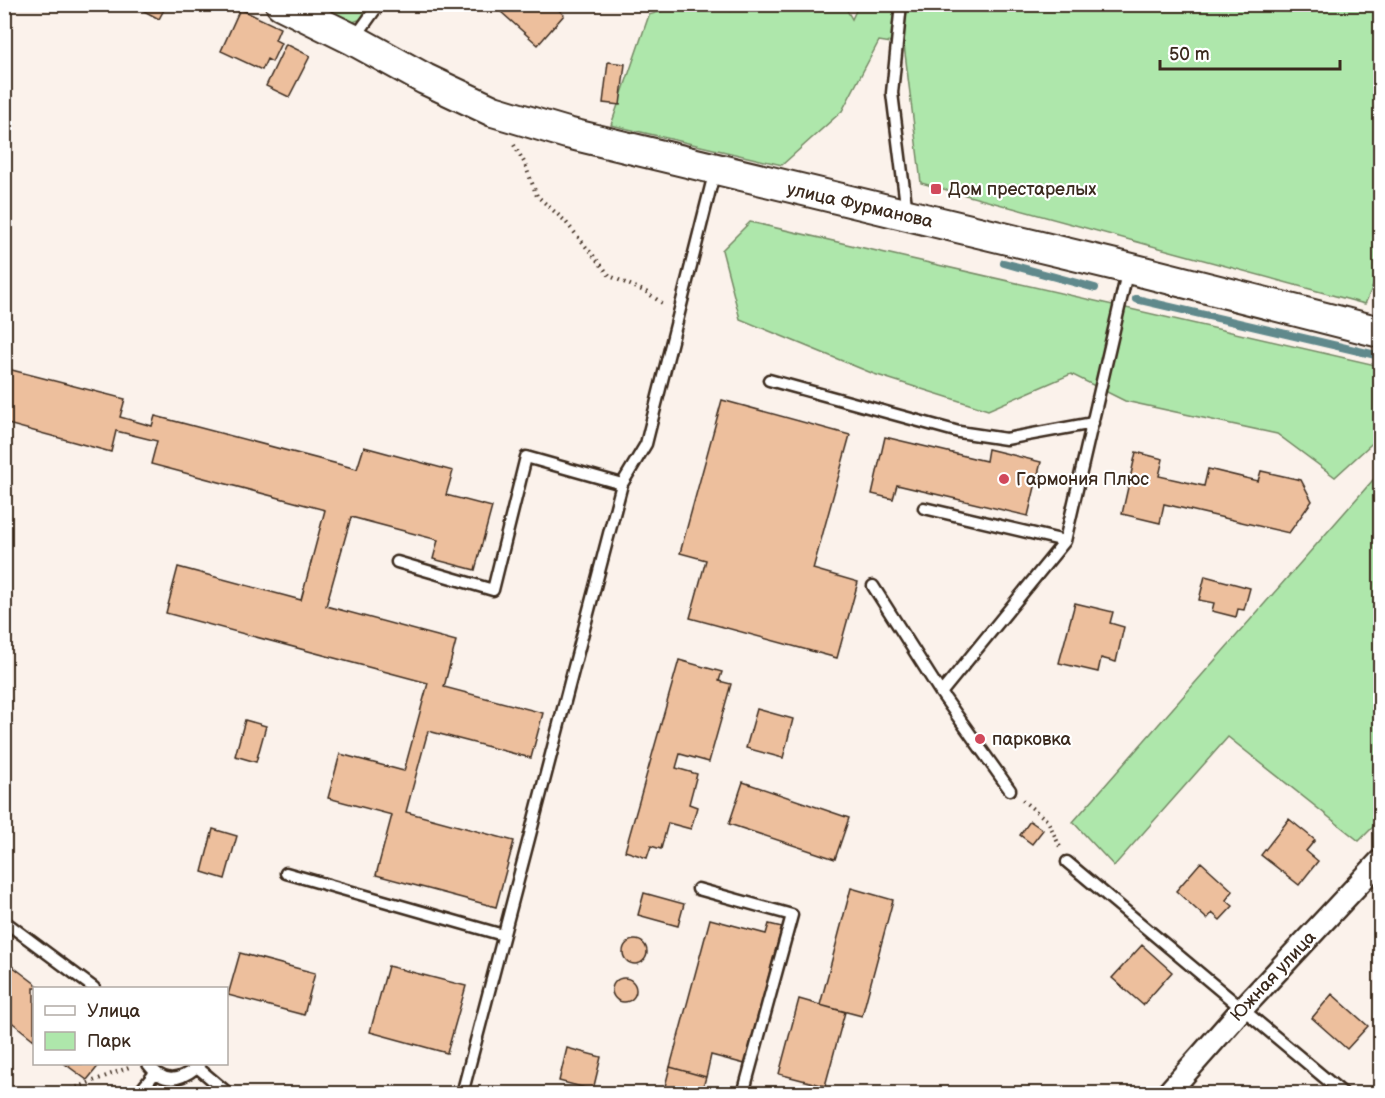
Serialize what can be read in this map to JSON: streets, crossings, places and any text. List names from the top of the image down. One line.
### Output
{"streets":{"main road":["улица Фурманова"],"street":["Южная улица"]},"places":{"transit":["Дом престарелых"],"other":["Гармония Плюс","парковка"]},"legend":["Улица","Парк"],"scale_bar":"50 m"}
